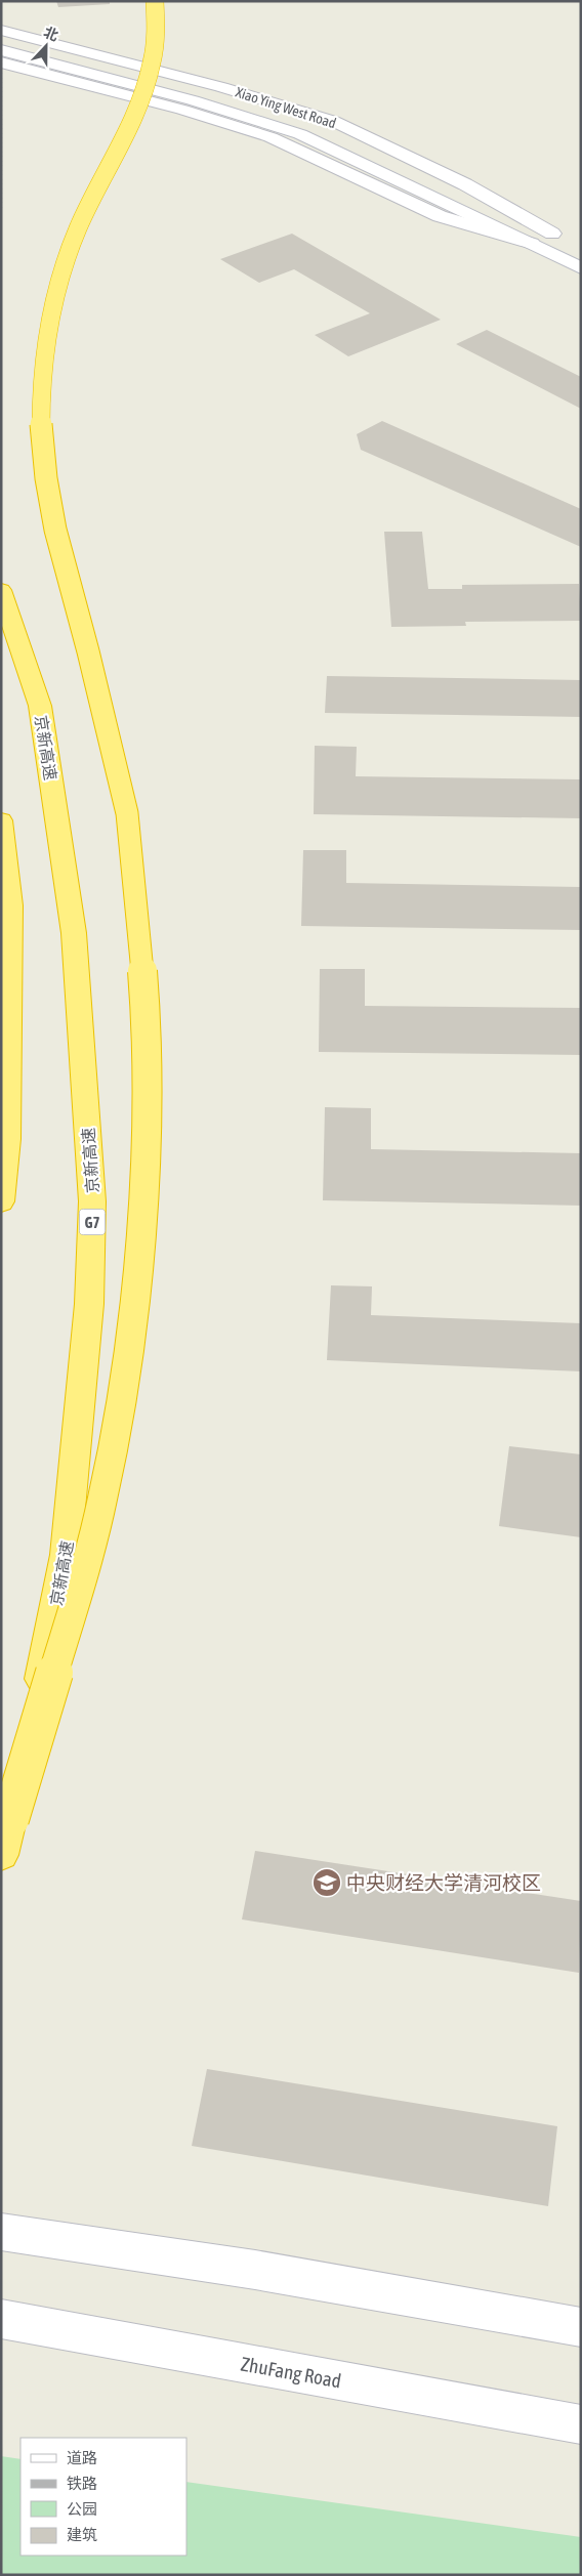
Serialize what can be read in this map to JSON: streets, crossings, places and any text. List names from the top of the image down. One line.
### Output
{"streets":{"highway":["京新高速","G7"],"street":["Xiao Ying West Road","ZhuFang Road"]},"places":{"school or university":["中央财经大学清河校区"]},"legend":["道路","铁路","公园","建筑"],"north":"top"}
